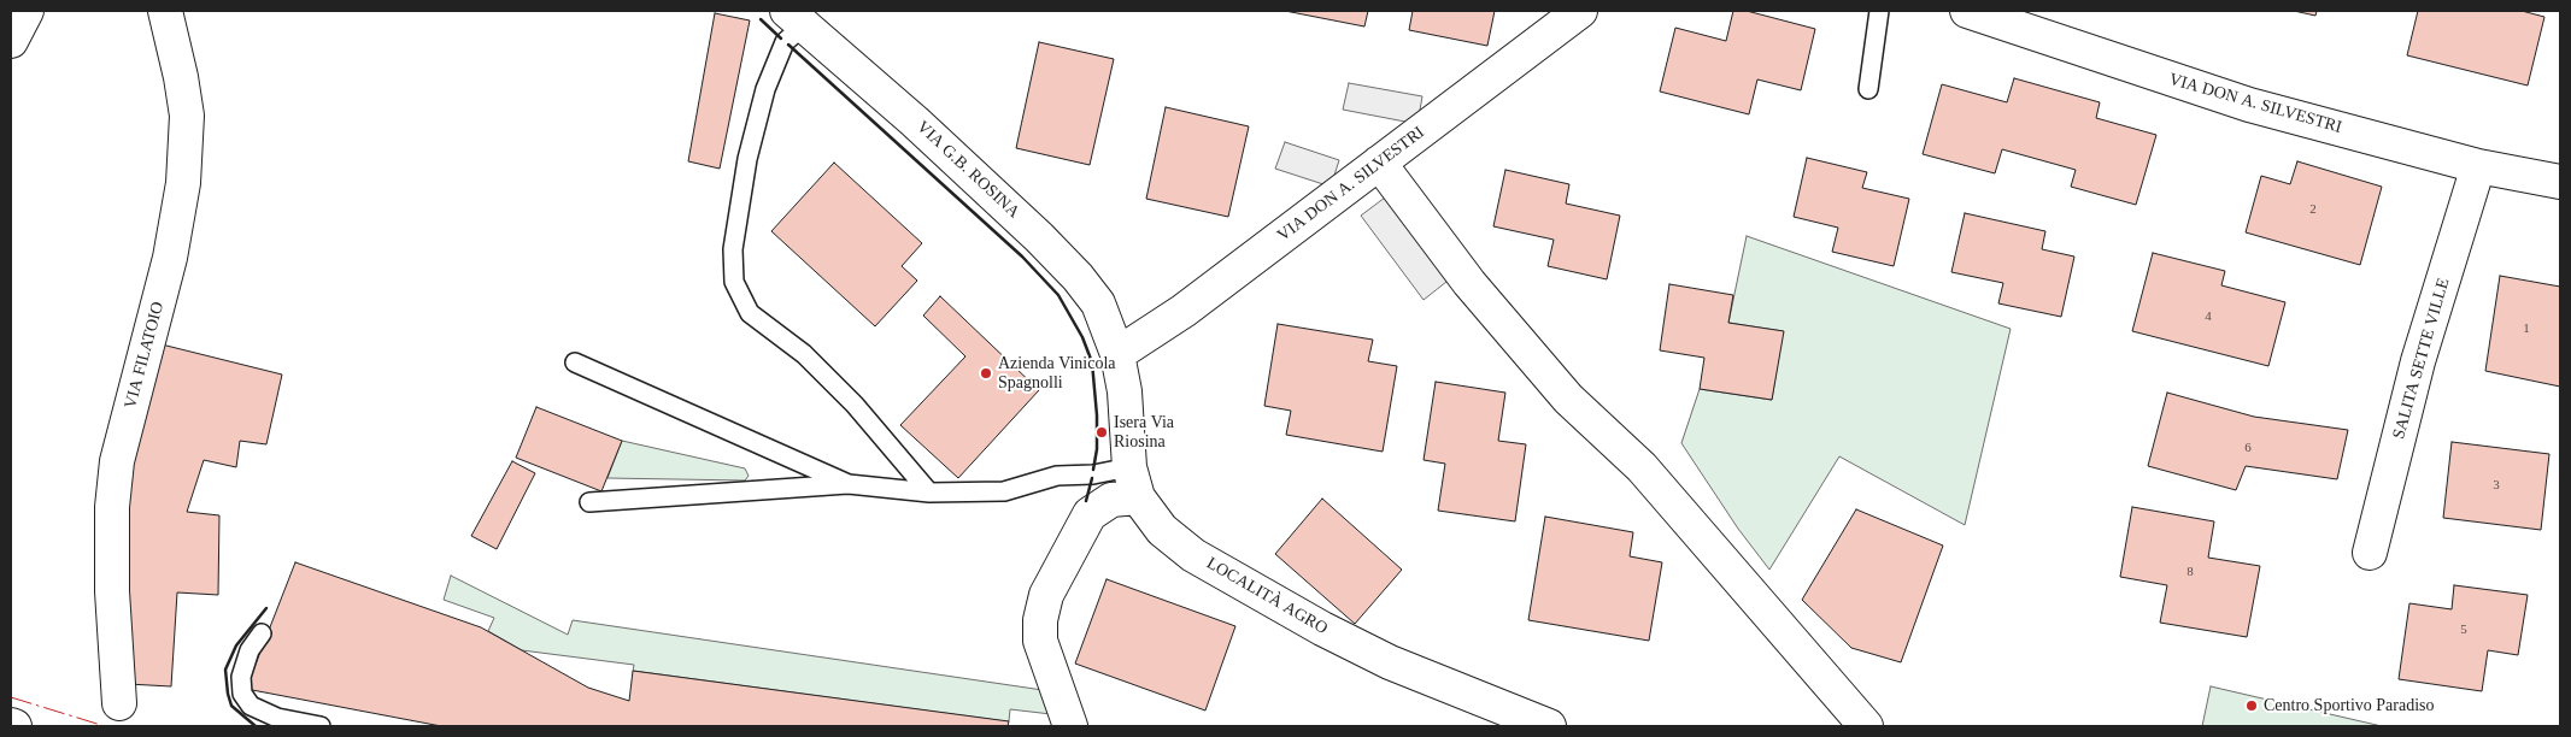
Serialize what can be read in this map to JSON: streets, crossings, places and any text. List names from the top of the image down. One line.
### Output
{"streets":{"street":["VIA DON A. SILVESTRI","VIA G.B. ROSINA","VIA FILATOIO","SALITA SETTE VILLE","LOCALITÀ AGRO"]},"crossings":[["VIA DON A. SILVESTRI","VIA G.B. ROSINA"],["VIA DON A. SILVESTRI","SALITA SETTE VILLE"]],"places":["Azienda Vinicola Spagnolli","Isera Via Riosina","Centro Sportivo Paradiso"],"house_numbers":["2","4","1","6","3","8","5"]}
